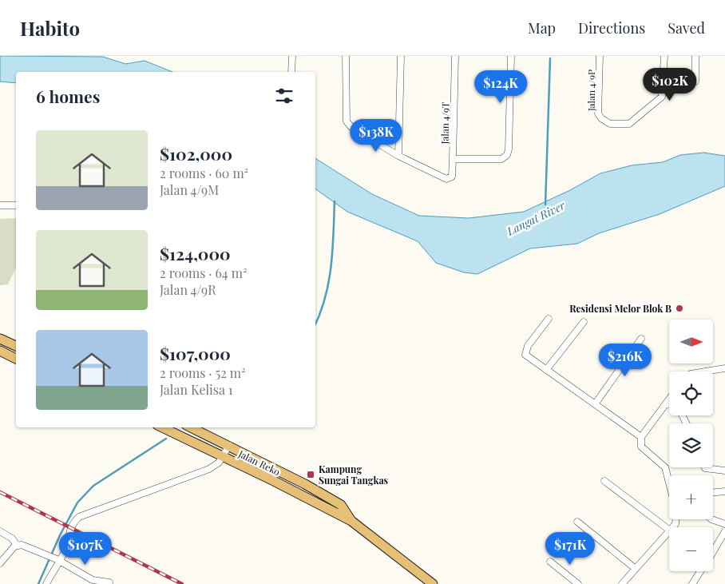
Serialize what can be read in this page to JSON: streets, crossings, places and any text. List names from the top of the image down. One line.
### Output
{"streets":{"main road":["Jalan Reko"],"street":["Jalan 4/9P","Jalan 4/9T"]},"water":["Langat River"],"places":{"other":["Residensi Melor Blok B"],"transit":["Kampung Sungai Tangkas"]},"north":"right","page":{"header":"Habito","nav":["Map","Directions","Saved"],"price":["$102K","$124K","$138K","$216K","$107K","$171K"],"heading":"6 homes","list":[{"name":"$102,000","note":"2 rooms · 60 m² · Jalan 4/9M"},{"name":"$124,000","note":"2 rooms · 64 m² · Jalan 4/9R"},{"name":"$107,000","note":"2 rooms · 52 m² · Jalan Kelisa 1"}],"map_buttons":["+","−"]}}
